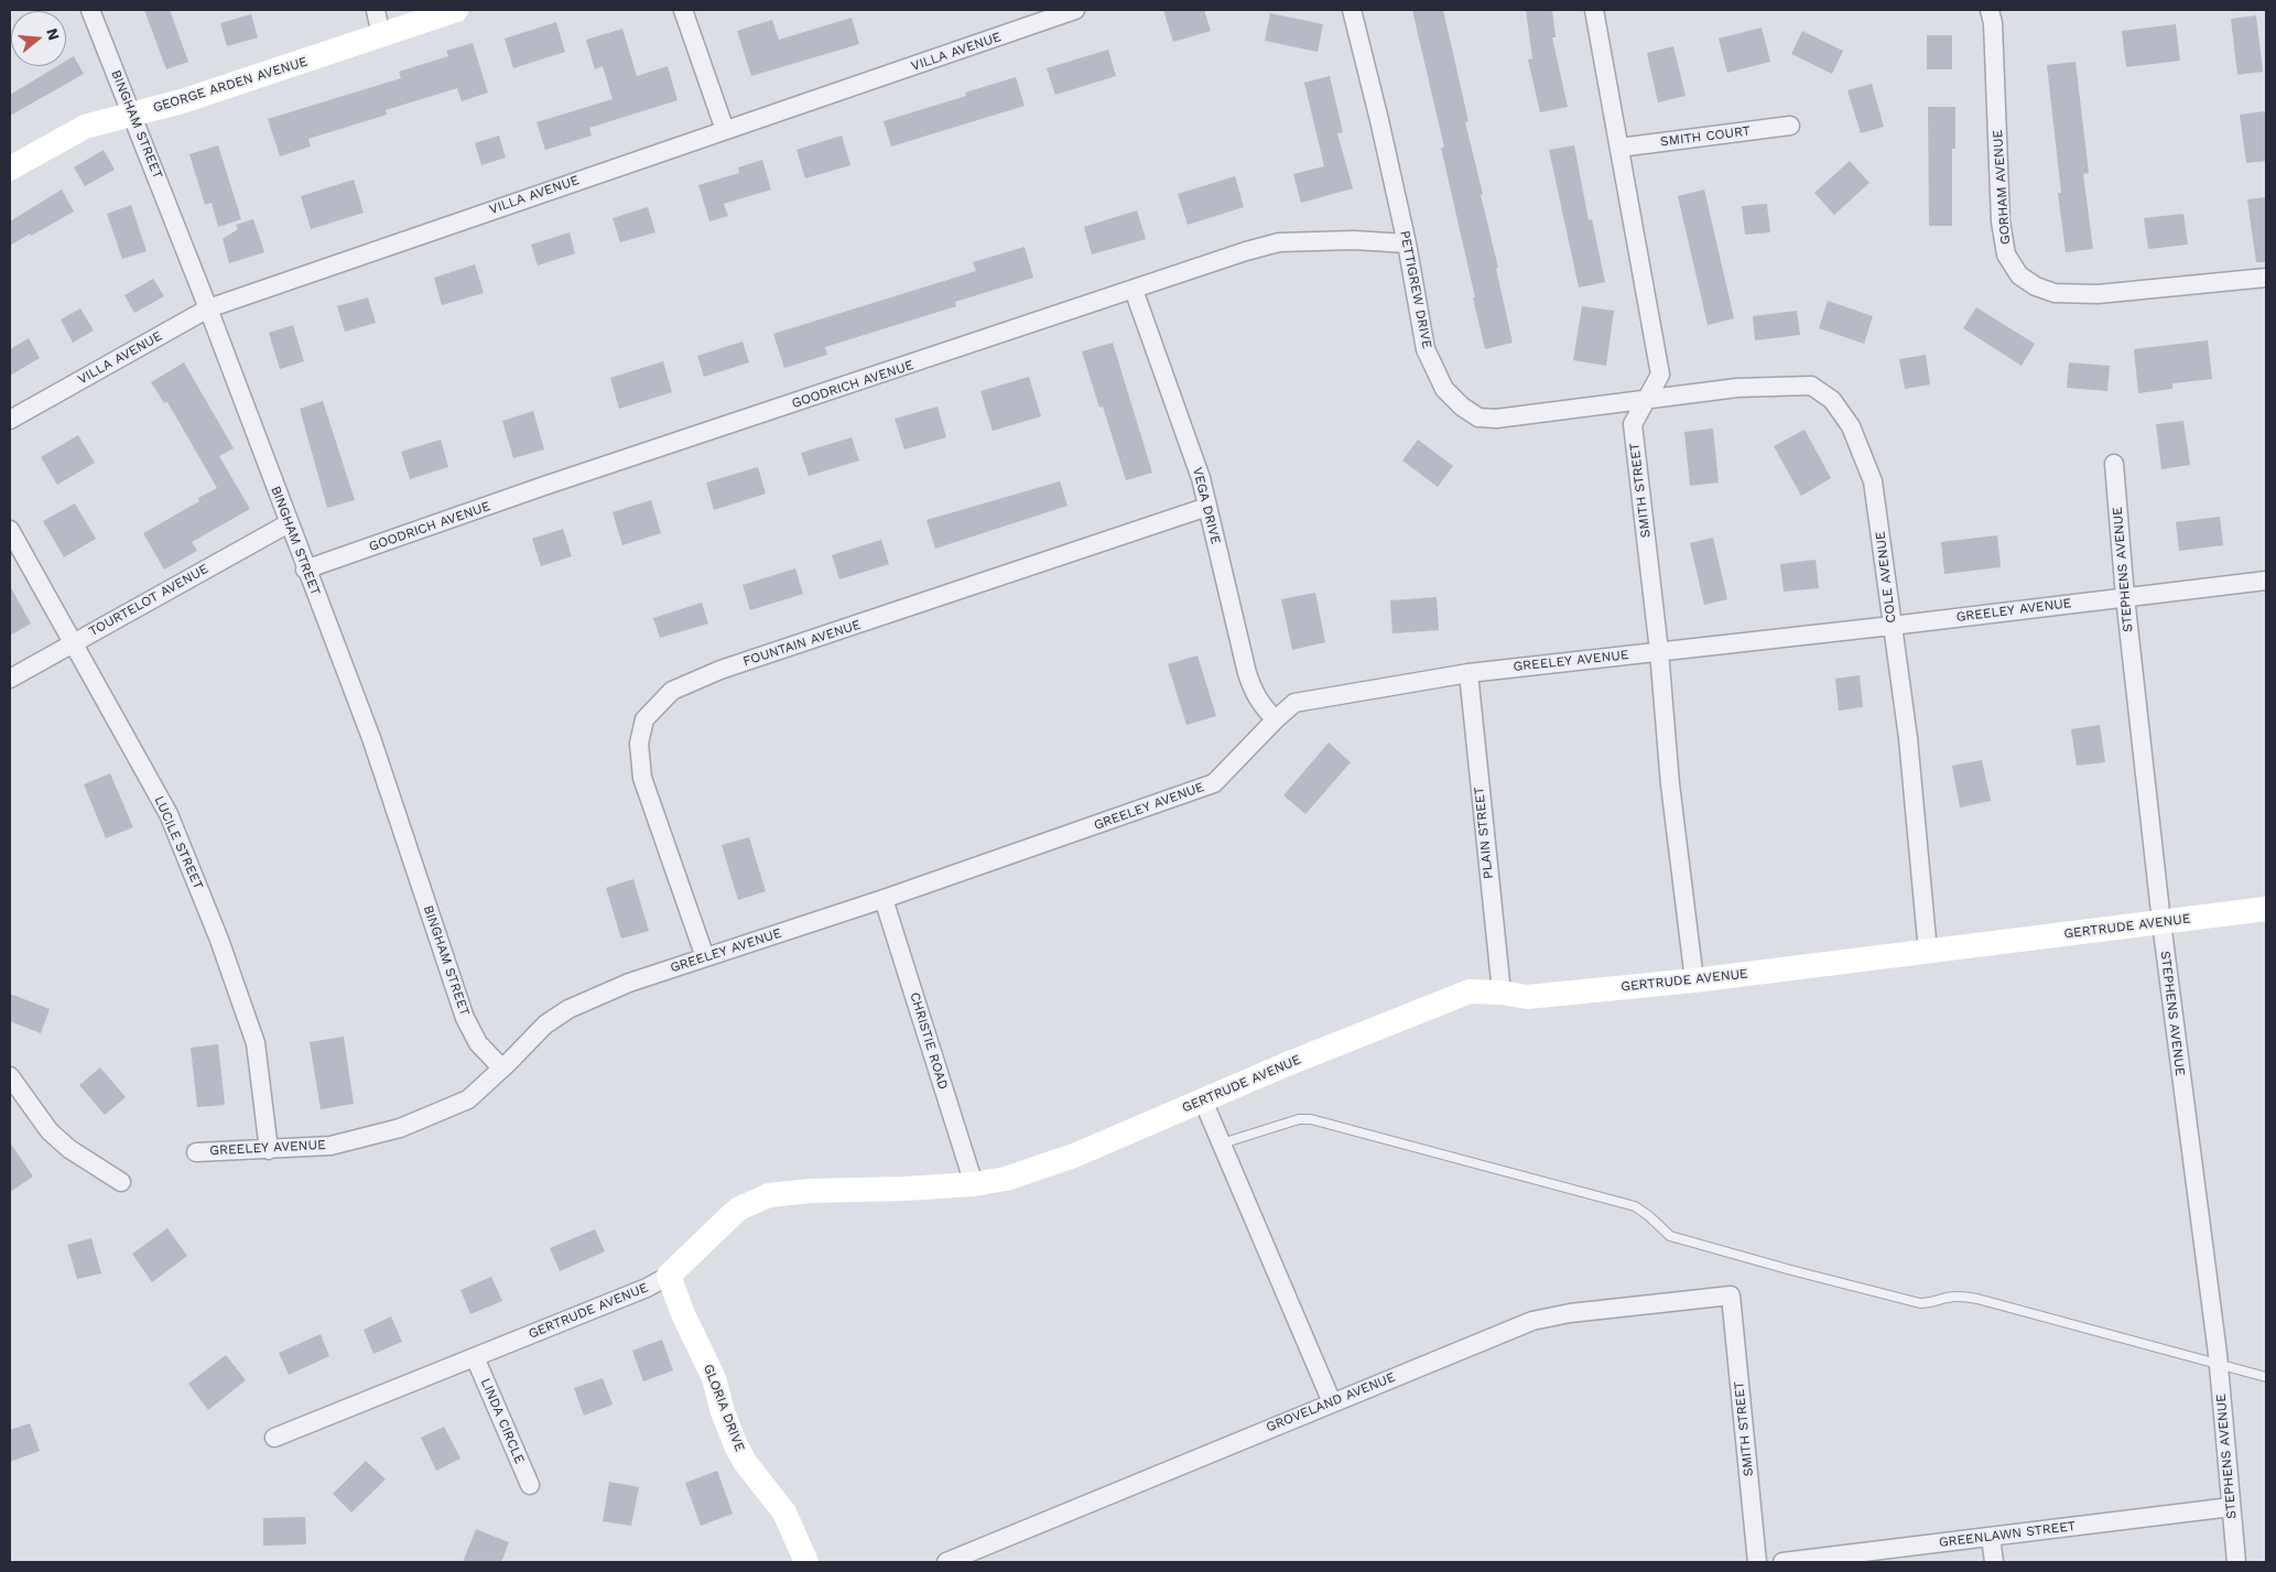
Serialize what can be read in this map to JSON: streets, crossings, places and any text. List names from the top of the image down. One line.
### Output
{"streets":{"street":["VILLA AVENUE","GEORGE ARDEN AVENUE","BINGHAM STREET","SMITH COURT","GORHAM AVENUE","PETTIGREW DRIVE","GOODRICH AVENUE","SMITH STREET","VEGA DRIVE","STEPHENS AVENUE","COLE AVENUE","TOURTELOT AVENUE","GREELEY AVENUE","FOUNTAIN AVENUE","PLAIN STREET","LUCILE STREET","GERTRUDE AVENUE","CHRISTIE ROAD","GROVELAND AVENUE","GLORIA DRIVE","LINDA CIRCLE","GREENLAWN STREET"]},"crossings":[["VILLA AVENUE","BINGHAM STREET"],["GEORGE ARDEN AVENUE","BINGHAM STREET"],["BINGHAM STREET","GOODRICH AVENUE"],["BINGHAM STREET","TOURTELOT AVENUE"],["BINGHAM STREET","GREELEY AVENUE"],["SMITH COURT","SMITH STREET"],["PETTIGREW DRIVE","GOODRICH AVENUE"],["PETTIGREW DRIVE","SMITH STREET"],["PETTIGREW DRIVE","COLE AVENUE"],["GOODRICH AVENUE","VEGA DRIVE"],["SMITH STREET","COLE AVENUE"],["SMITH STREET","GREELEY AVENUE"],["SMITH STREET","GERTRUDE AVENUE"],["SMITH STREET","GROVELAND AVENUE"],["VEGA DRIVE","GREELEY AVENUE"],["VEGA DRIVE","FOUNTAIN AVENUE"],["STEPHENS AVENUE","GREELEY AVENUE"],["STEPHENS AVENUE","GERTRUDE AVENUE"],["STEPHENS AVENUE","GREENLAWN STREET"],["COLE AVENUE","GREELEY AVENUE"],["COLE AVENUE","GERTRUDE AVENUE"],["TOURTELOT AVENUE","LUCILE STREET"],["GREELEY AVENUE","FOUNTAIN AVENUE"],["GREELEY AVENUE","PLAIN STREET"],["GREELEY AVENUE","LUCILE STREET"],["GREELEY AVENUE","CHRISTIE ROAD"],["PLAIN STREET","GERTRUDE AVENUE"],["GERTRUDE AVENUE","CHRISTIE ROAD"],["GERTRUDE AVENUE","GLORIA DRIVE"],["GERTRUDE AVENUE","LINDA CIRCLE"]],"north":"right"}
